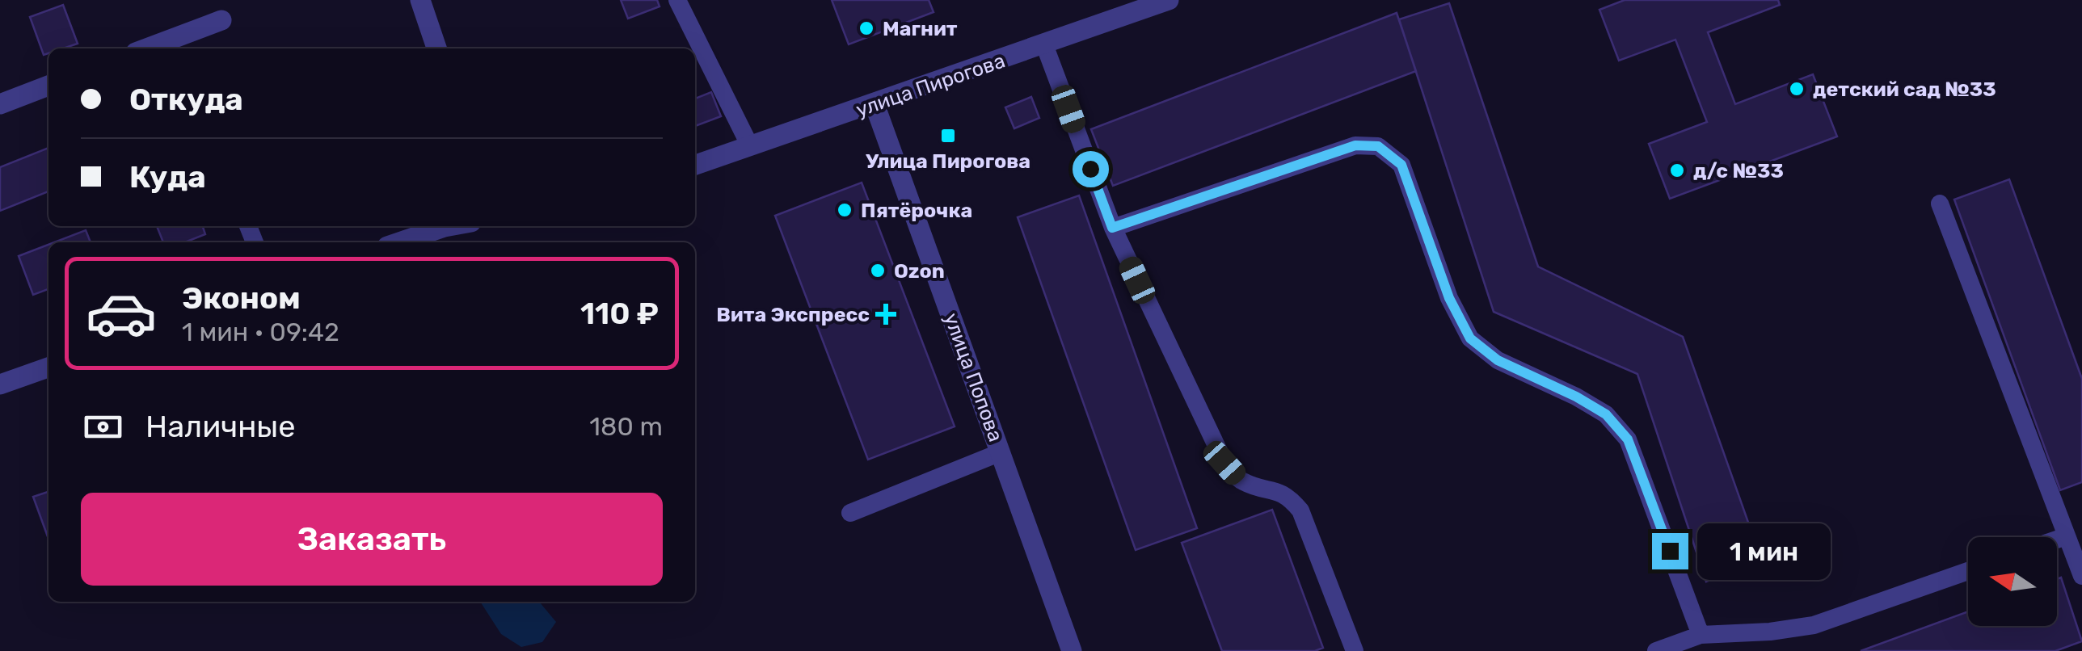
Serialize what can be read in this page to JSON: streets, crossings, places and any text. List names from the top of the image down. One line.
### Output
{"streets":{"street":["улица Пирогова","улица Попова"]},"crossings":[["улица Пирогова","улица Попова"]],"places":{"other":["Магнит","детский сад №33","д/с №33","Пятёрочка","Ozon"],"transit":["Улица Пирогова"],"health":["Вита Экспресс"]},"north":"left","page":{"banner":["Откуда","Куда"],"list":[{"name":"Эконом","note":"1 мин · 09:42","value":"110 ₽"}],"pay":["Наличные","180 m"],"buttons":"Заказать","bubble":"1 мин"}}
